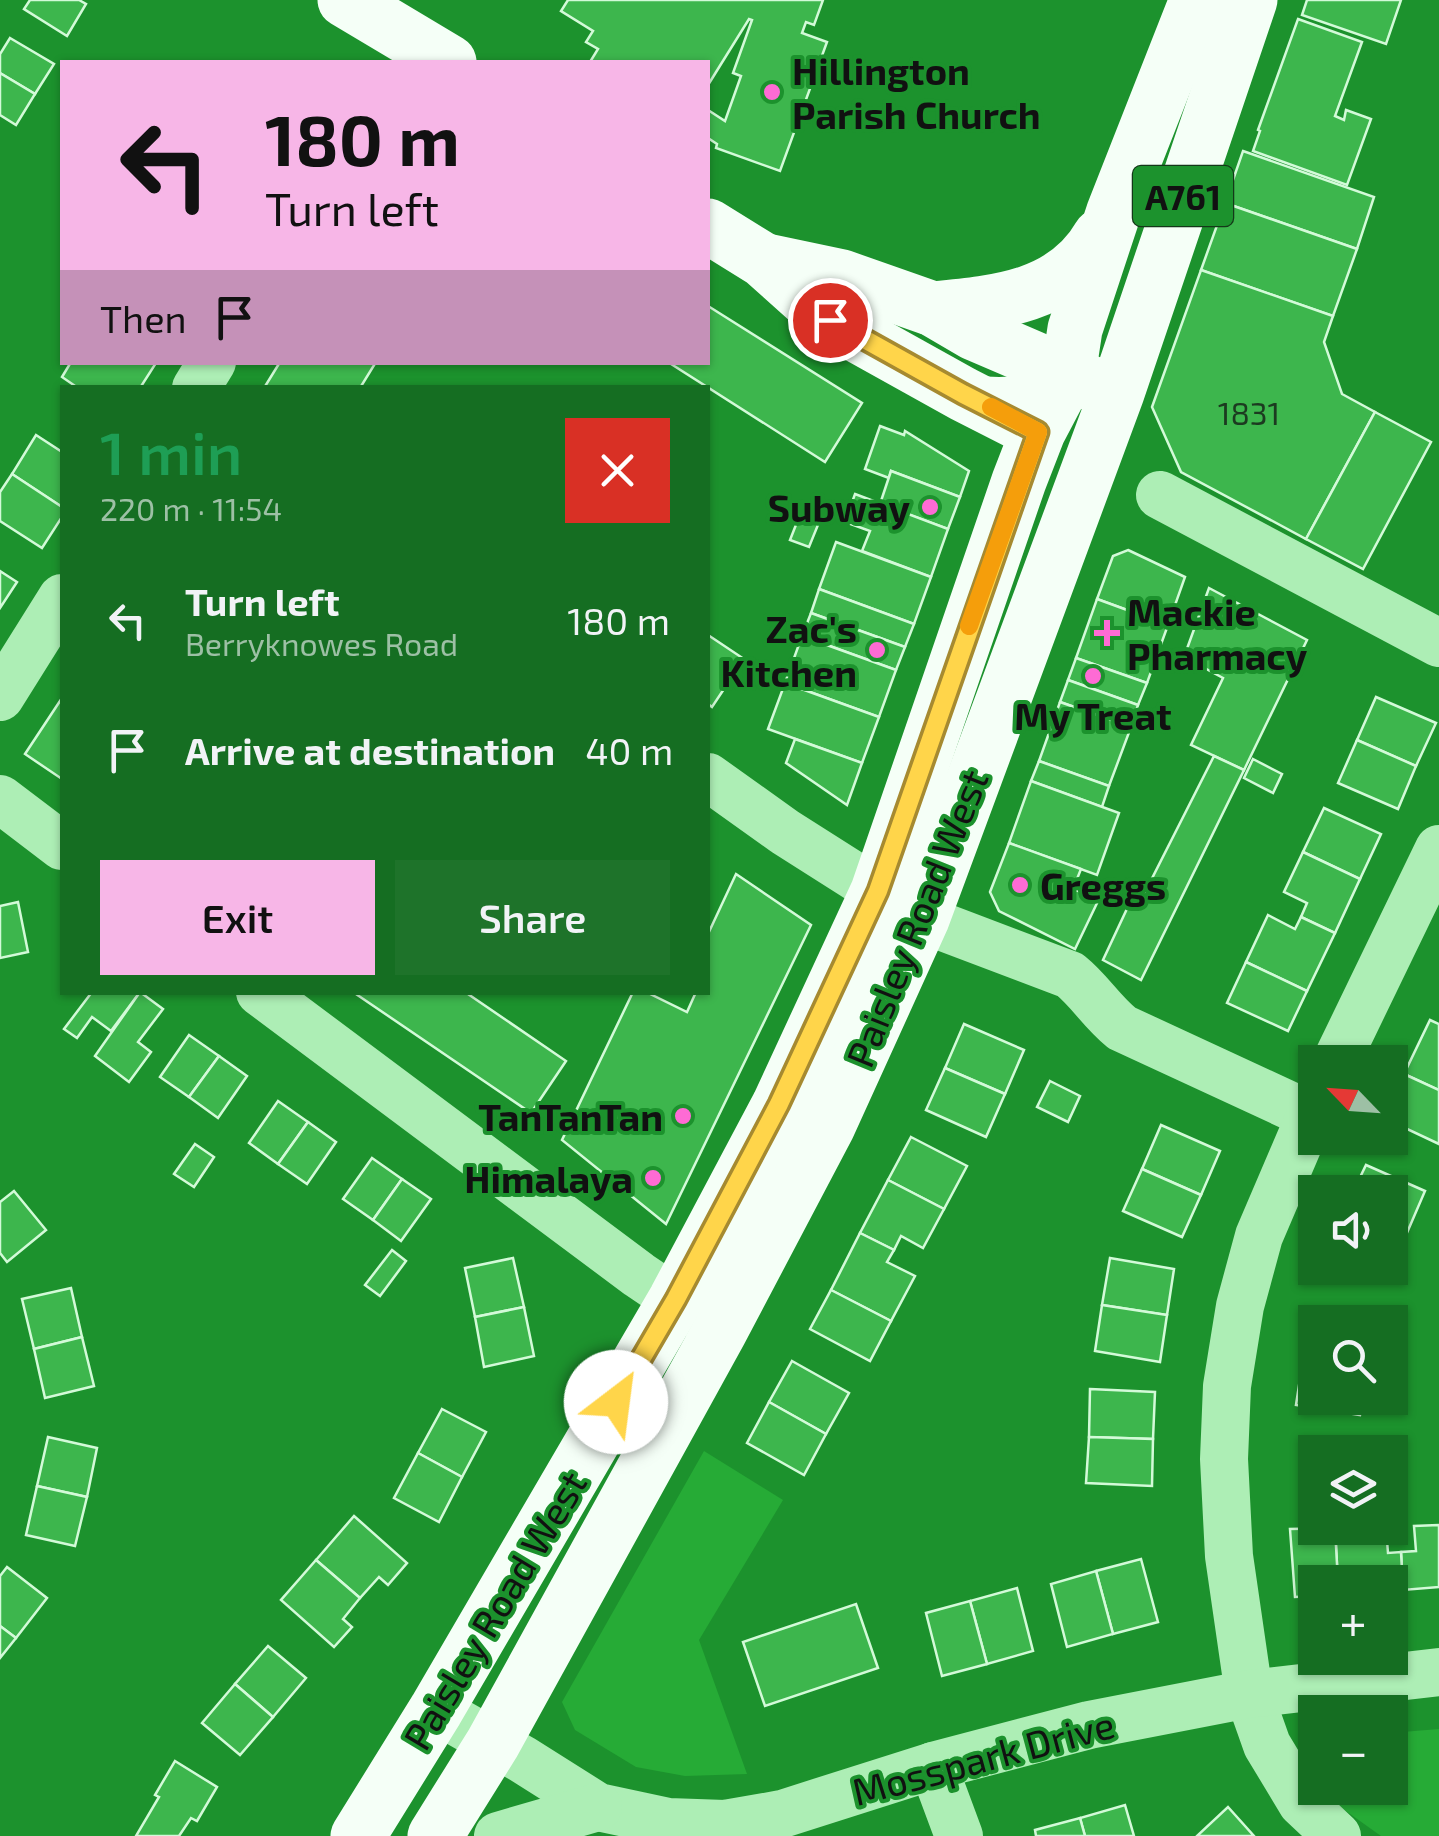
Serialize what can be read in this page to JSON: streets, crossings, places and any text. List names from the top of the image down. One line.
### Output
{"streets":{"main road":["A761","Paisley Road West"],"street":["Mosspark Drive"]},"crossings":[["Paisley Road West","Mosspark Drive"]],"places":{"other":["Hillington Parish Church","Subway","Zac's Kitchen","My Treat","Greggs","TanTanTan","Himalaya"],"health":["Mackie Pharmacy"]},"house_numbers":["1831"],"north":"top left","page":{"turn":["180 m","Turn left"],"then":"Then","heading":["1 min","220 m · 11:54"],"list":[{"name":"Turn left","note":"Berryknowes Road","value":"180 m"},{"name":"Arrive at destination","value":"40 m"}],"buttons":["Exit","Share"],"map_buttons":["+","−"]}}
